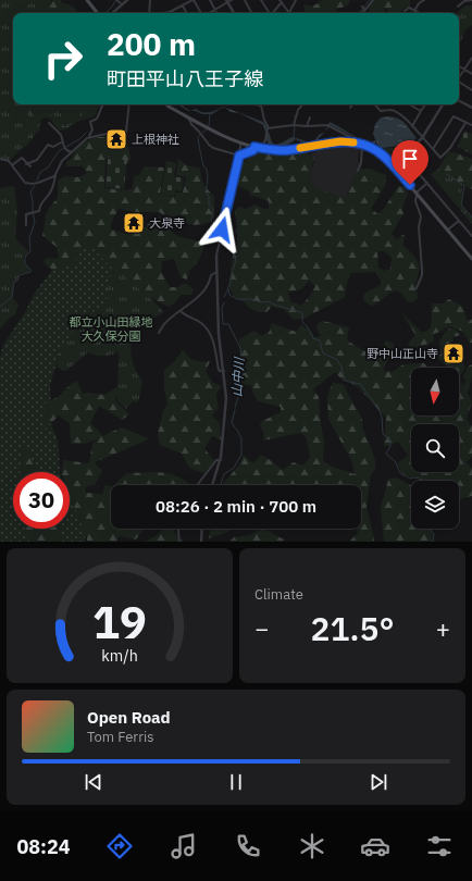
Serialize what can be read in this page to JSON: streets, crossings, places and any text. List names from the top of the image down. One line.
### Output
{"water":["山中川"],"parks":["都立小山田緑地 大久保分園"],"places":{"temple":["上根神社","大泉寺","野中山正山寺"]},"north":"bottom","page":{"turn":["200 m","町田平山八王子線"],"limit":"30","trip":"08:26 · 2 min · 700 m","tile":"Climate","heat":["−","21.5°","+"],"song":["Open Road","Tom Ferris"],"tabs":"08:24","gauge":["19","km/h"]}}
